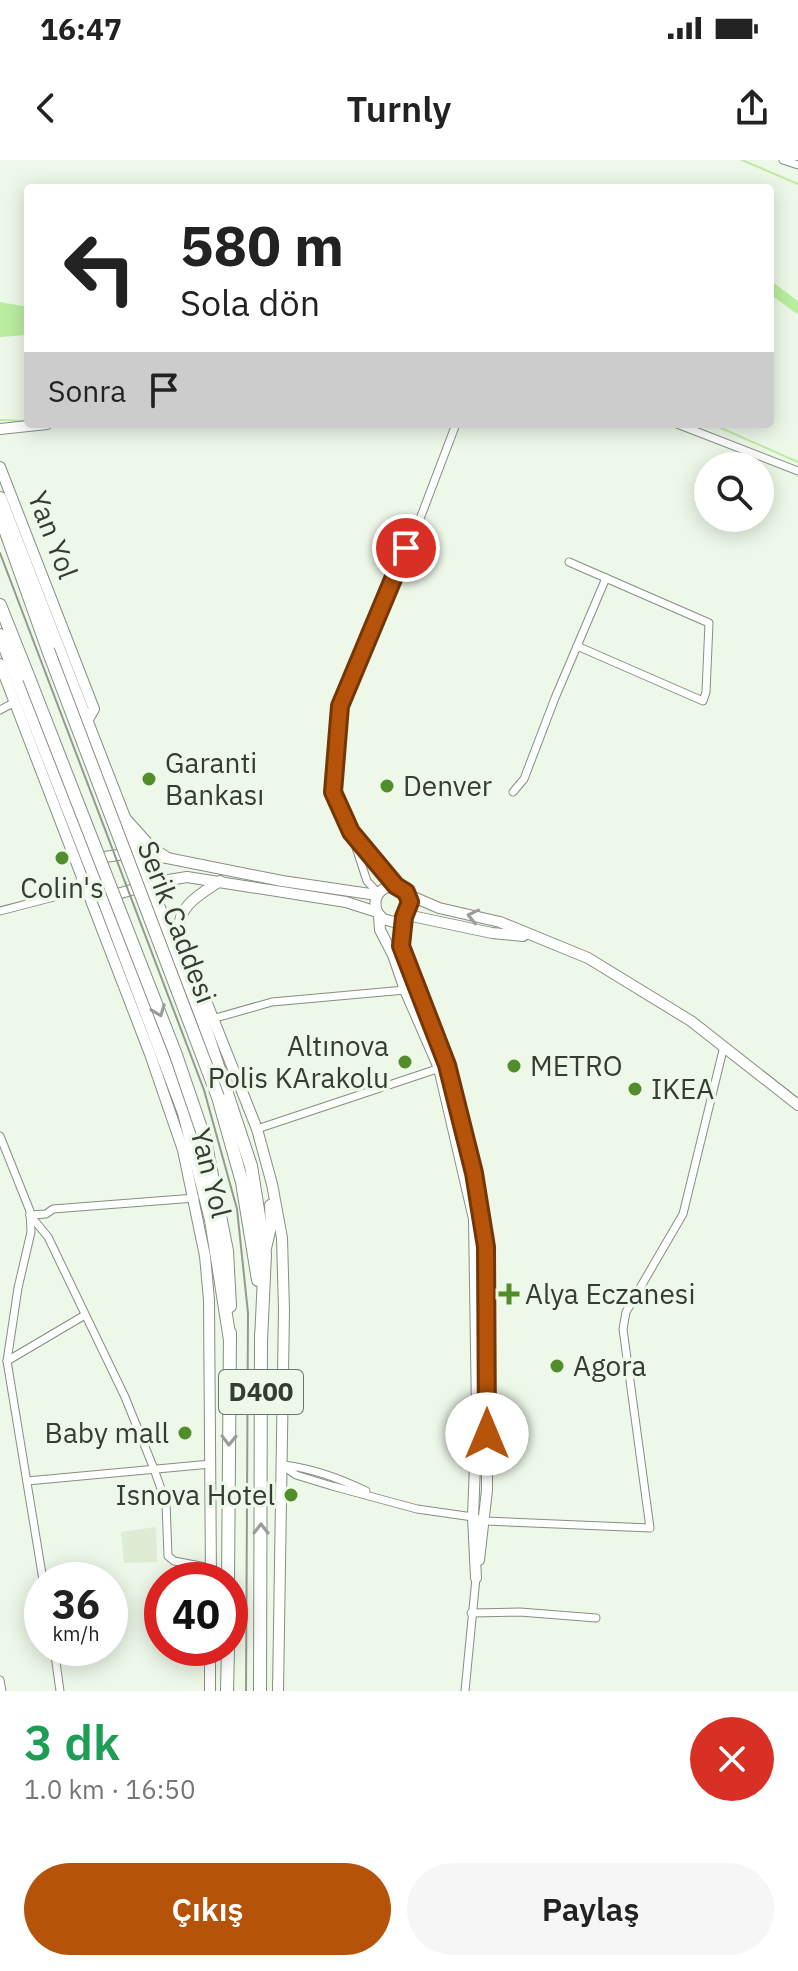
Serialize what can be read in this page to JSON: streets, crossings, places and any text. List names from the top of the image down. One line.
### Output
{"streets":{"highway":["Serik Caddesi","D400"],"street":["Yan Yol"]},"places":{"other":["Garanti Bankası","Denver","Colin's","Altınova Polis KArakolu","METRO","IKEA","Agora","Baby mall","Isnova Hotel"],"health":["Alya Eczanesi"]},"page":{"status":"16:47","header":"Turnly","turn":["580 m","Sola dön"],"then":"Sonra","speed":"36 km/h","limit":"40","heading":["3 dk","1.0 km · 16:50"],"buttons":["Çıkış","Paylaş"]}}
